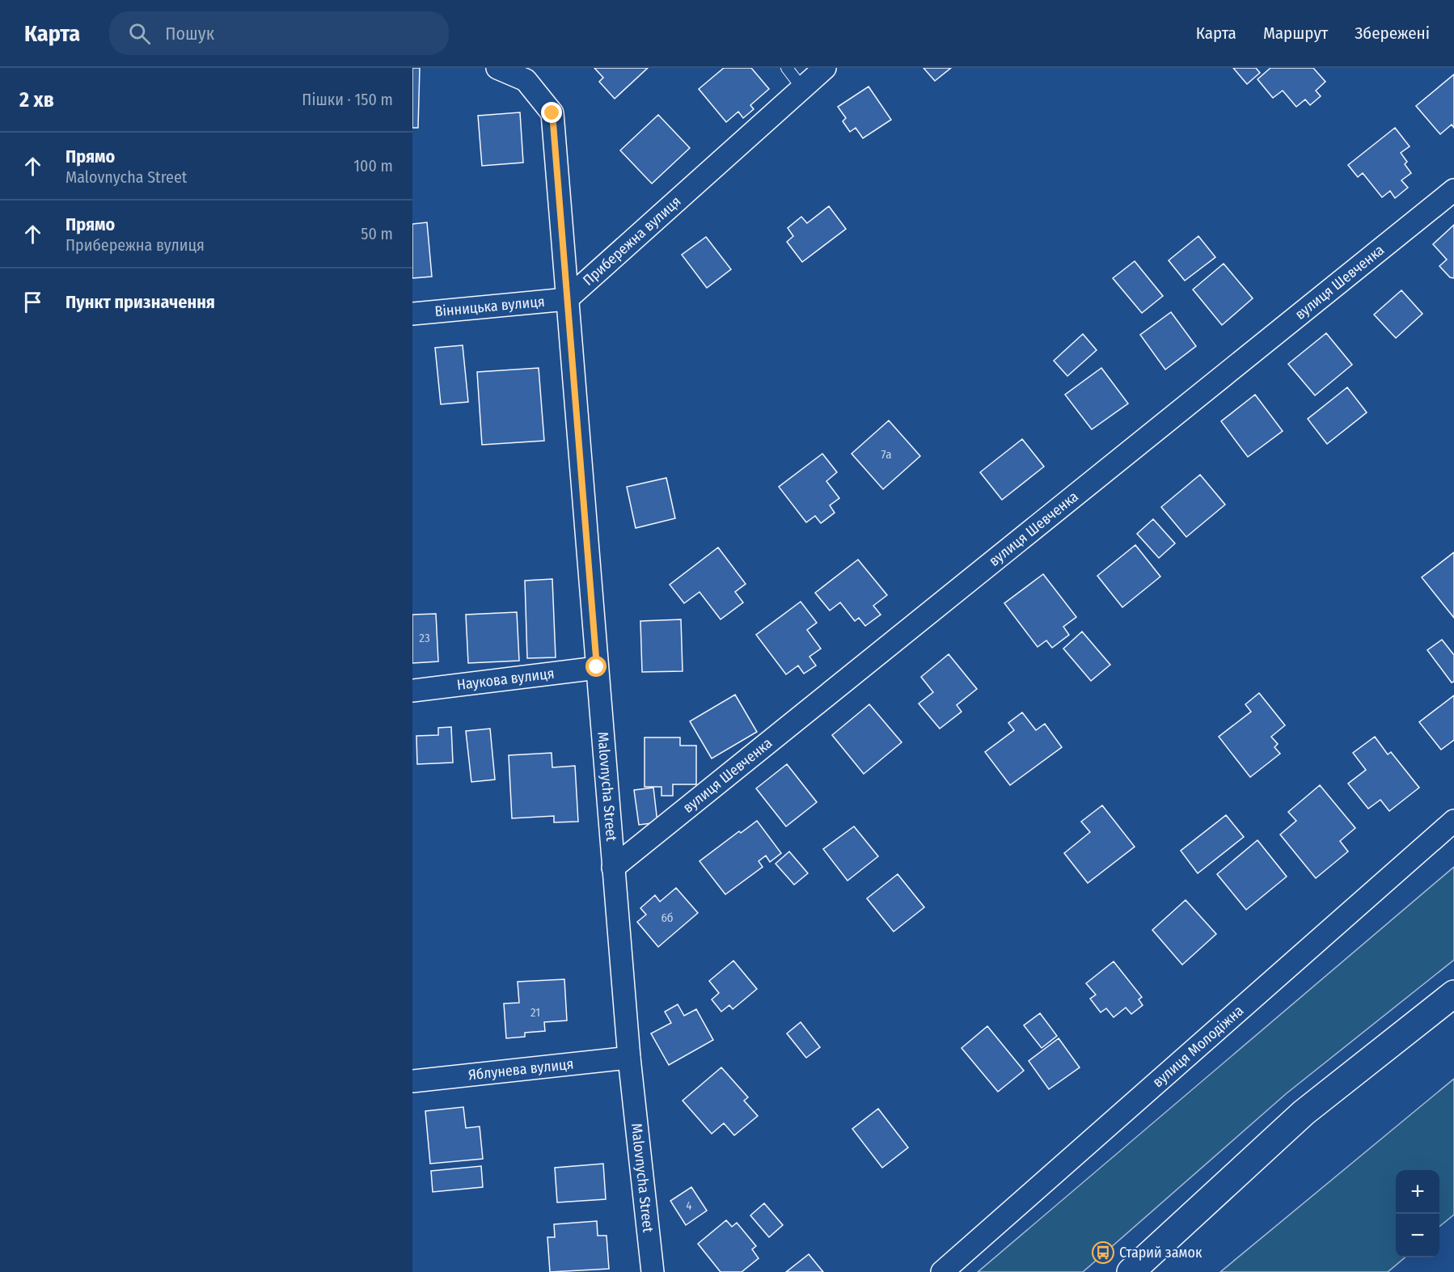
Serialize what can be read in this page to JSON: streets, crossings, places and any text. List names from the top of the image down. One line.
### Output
{"streets":{"street":["Прибережна вулиця","вулиця Шевченка","Вінницька вулиця","Наукова вулиця","Malovnycha Street","вулиця Молодіжна","Яблунева вулиця"]},"crossings":[["Прибережна вулиця","Вінницька вулиця"],["Прибережна вулиця","Malovnycha Street"],["вулиця Шевченка","Malovnycha Street"],["Вінницька вулиця","Malovnycha Street"],["Наукова вулиця","Malovnycha Street"],["Malovnycha Street","Яблунева вулиця"]],"places":{"bus stop":["Старий замок"]},"house_numbers":["7а","23","6б","21","4"],"page":{"header":"Карта","search":"Пошук","nav":["Карта","Маршрут","Збережені"],"heading":["2 хв","Пішки · 150 m"],"list":[["Прямо","Malovnycha Street","100 m"],["Прямо","Прибережна вулиця","50 m"],"Пункт призначення"],"map_buttons":["+","−"]}}
